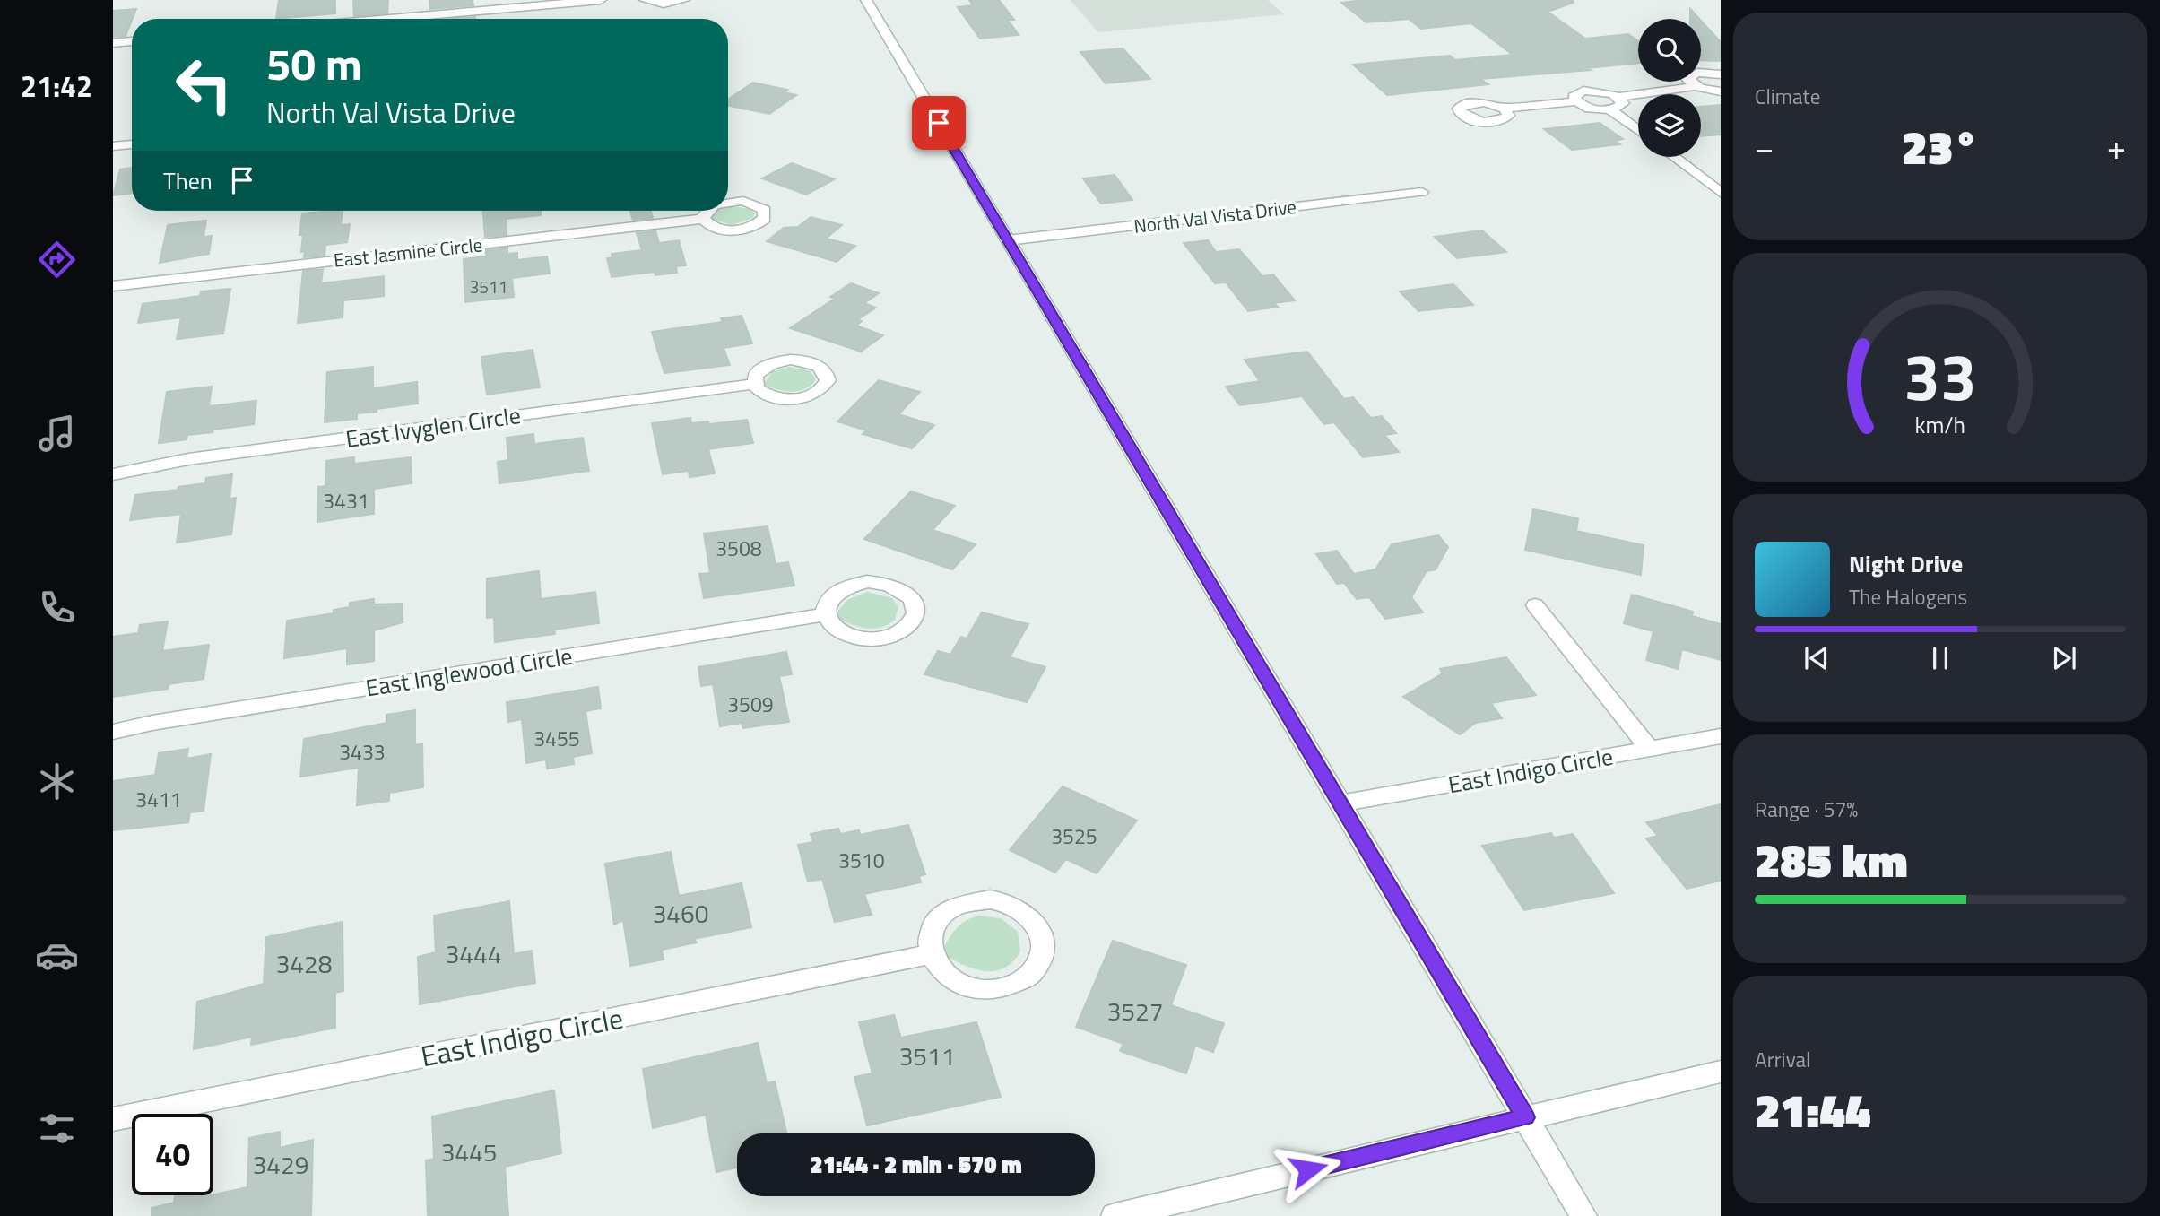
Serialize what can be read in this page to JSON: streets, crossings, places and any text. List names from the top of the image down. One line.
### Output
{"streets":{"street":["North Val Vista Drive","East Jasmine Circle","East Ivyglen Circle","East Inglewood Circle","East Indigo Circle"]},"house_numbers":["3511","3431","3508","3509","3455","3433","3411","3525","3510","3460","3444","3428","3527","3511","3445","3429"],"page":{"tabs":"21:42","tile":["Climate",["Range · 57%","285 km"],["Arrival","21:44"]],"turn":["50 m","North Val Vista Drive"],"heat":["−","23°","+"],"then":"Then","song":["Night Drive","The Halogens"],"limit":"40","trip":"21:44 · 2 min · 570 m","gauge":["33","km/h"]}}
